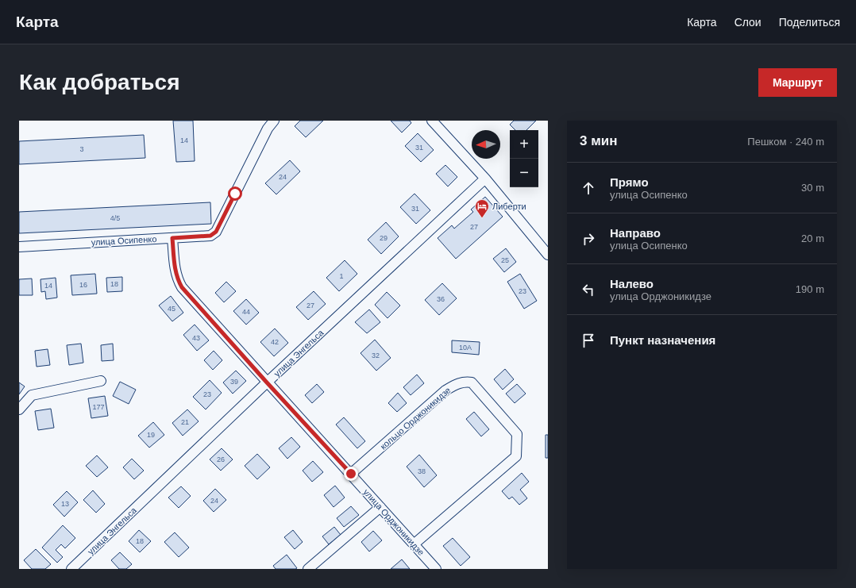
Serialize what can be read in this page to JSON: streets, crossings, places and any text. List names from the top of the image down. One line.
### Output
{"streets":{"street":["улица Осипенко","улица Энгельса","кольцо Орджоникидзе","улица Орджоникидзе"]},"crossings":[["улица Осипенко","улица Орджоникидзе"],["улица Энгельса","улица Орджоникидзе"],["кольцо Орджоникидзе","улица Орджоникидзе"]],"places":{"hotel":["Либерти"]},"house_numbers":["14","31","3","24","31","4/5","27","29","25","1","18","16","14","23","36","27","45","44","43","42","10А","32","39","23","177","21","19","26","38","24","13","18"],"north":"left","page":{"header":"Карта","nav":["Карта","Слои","Поделиться"],"buttons":"Маршрут","title":"Как добраться","heading":["3 мин","Пешком · 240 m"],"map_buttons":["+","−"],"list":[["Прямо","улица Осипенко","30 m"],["Направо","улица Осипенко","20 m"],["Налево","улица Орджоникидзе","190 m"],"Пункт назначения"]}}
